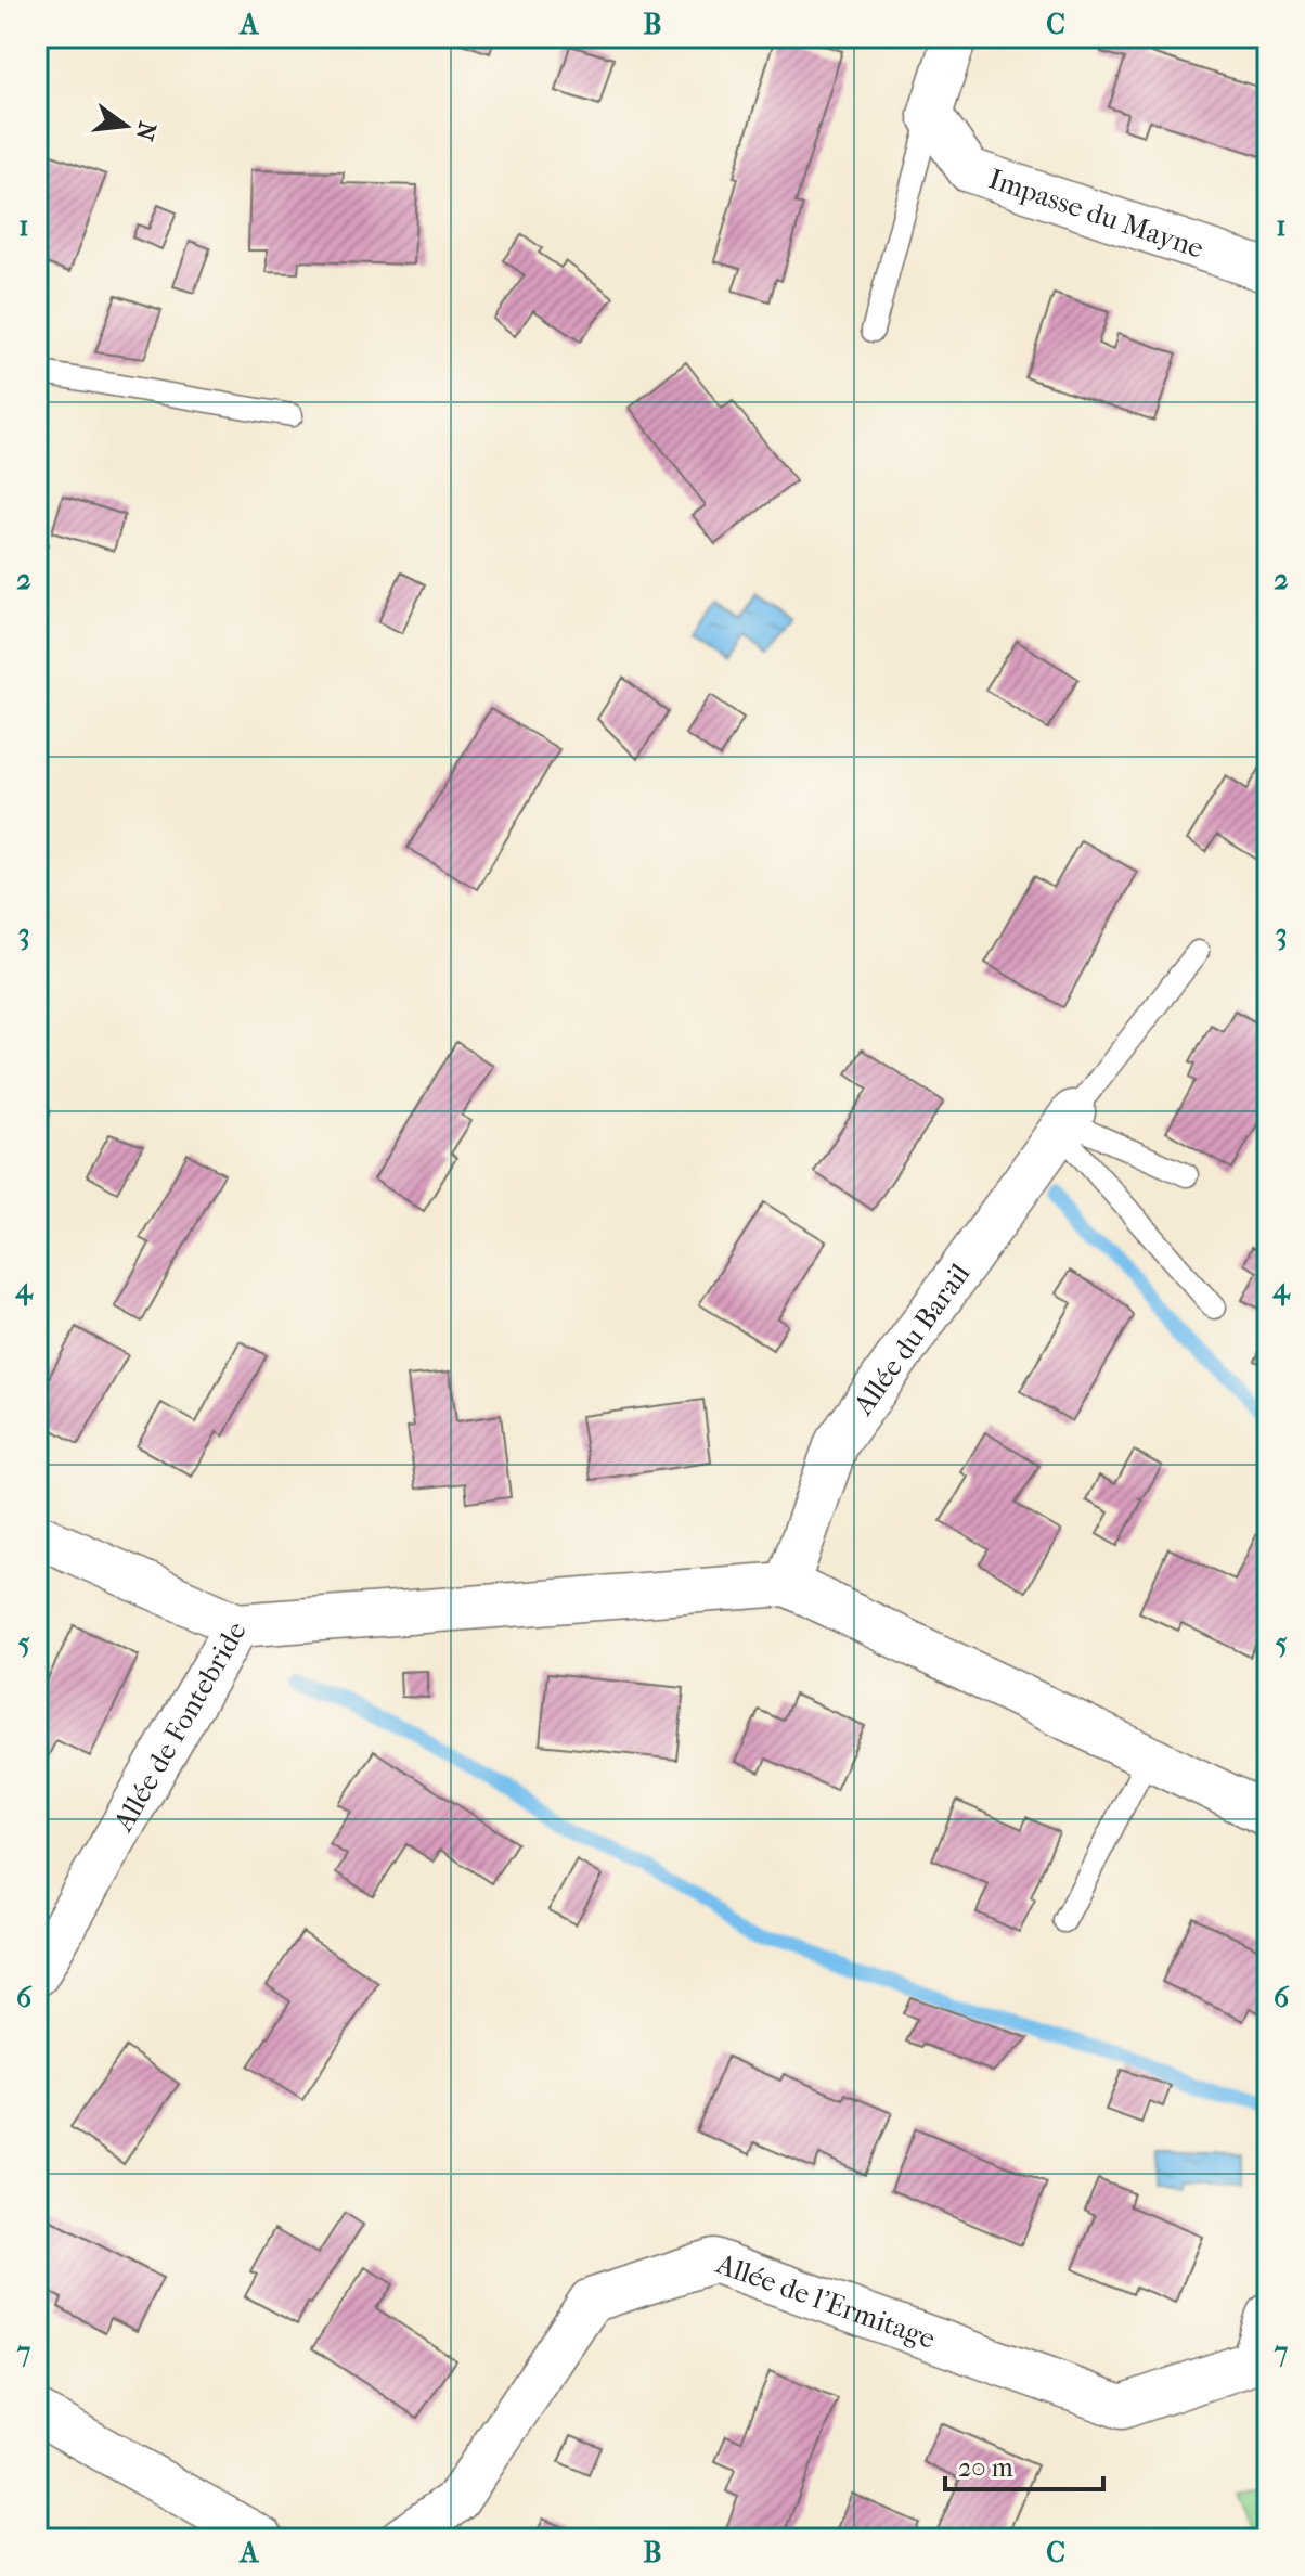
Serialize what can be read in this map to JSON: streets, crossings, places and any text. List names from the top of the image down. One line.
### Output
{"streets":{"street":["Impasse du Mayne","Allée du Barail","Allée de Fontebride","Allée de l'Ermitage"]},"scale_bar":"20 m","north":"right","grid":{"columns":["A","B","C"],"rows":["1","2","3","4","5","6","7"]}}
